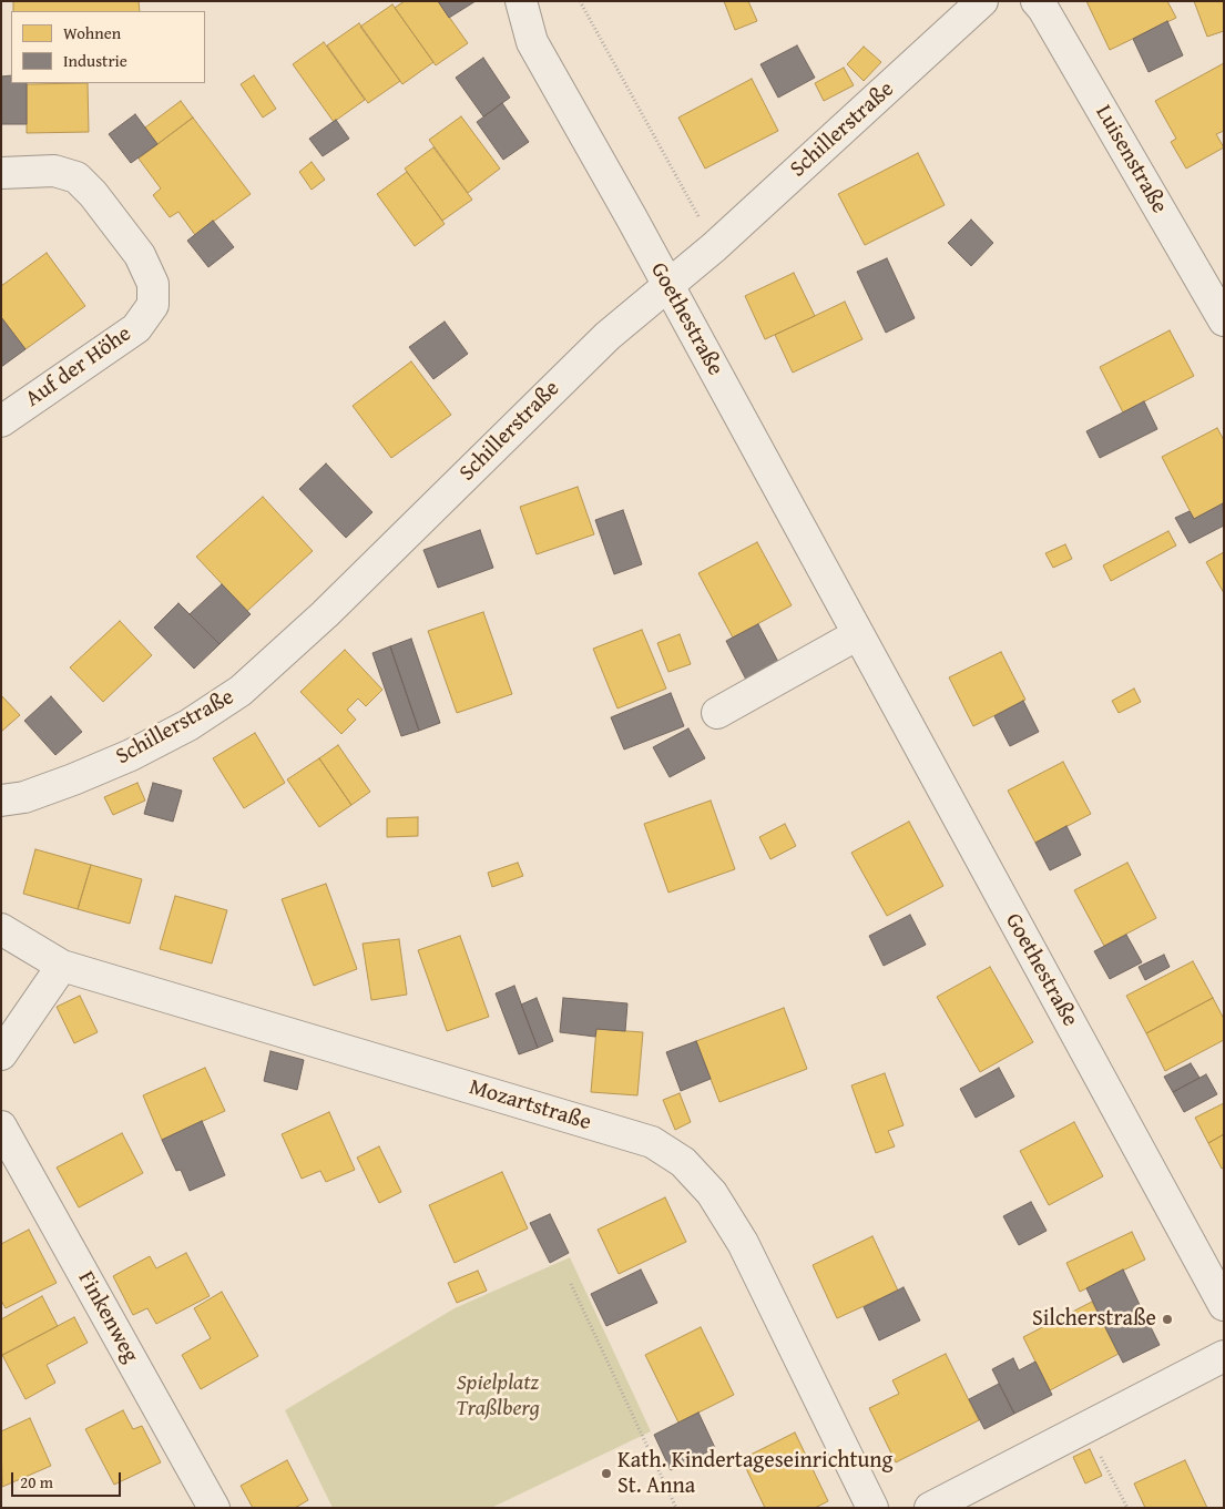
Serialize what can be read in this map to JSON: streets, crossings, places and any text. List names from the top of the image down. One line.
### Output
{"streets":{"street":["Schillerstraße","Luisenstraße","Goethestraße","Auf der Höhe","Mozartstraße","Finkenweg"]},"crossings":[["Schillerstraße","Goethestraße"]],"parks":["Spielplatz Traßlberg"],"places":["Silcherstraße","Kath. Kindertageseinrichtung St. Anna"],"legend":["Wohnen","Industrie"],"scale_bar":"20 m"}
